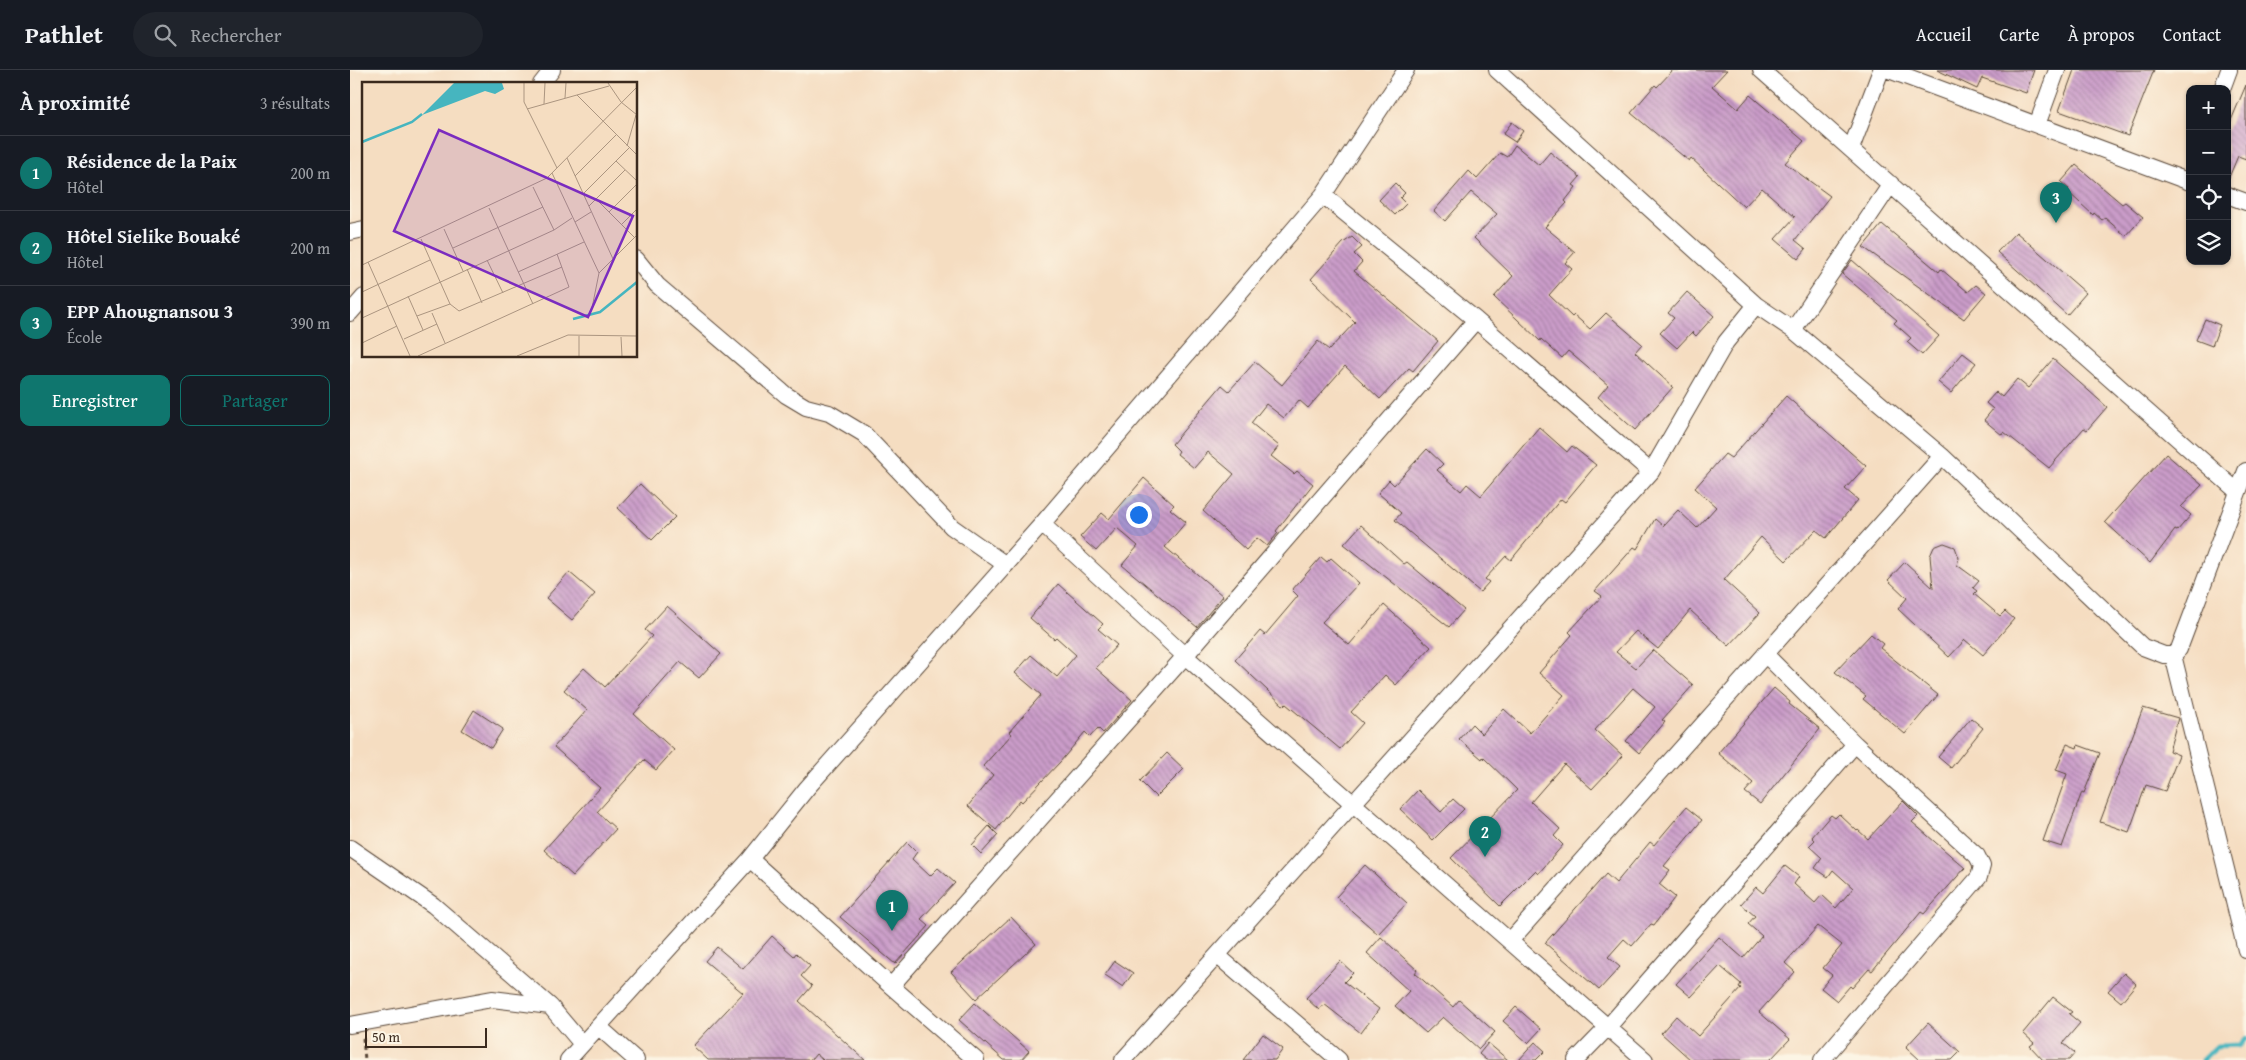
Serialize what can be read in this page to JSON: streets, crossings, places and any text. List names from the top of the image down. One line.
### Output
{"scale_bar":"50 m","page":{"header":"Pathlet","search":"Rechercher","nav":["Accueil","Carte","À propos","Contact"],"heading":["À proximité","3 résultats"],"map_buttons":["+","−"],"list":[{"mark":"1","name":"Résidence de la Paix","note":"Hôtel","value":"200 m"},{"mark":"2","name":"Hôtel Sielike Bouaké","note":"Hôtel","value":"200 m"},{"mark":"3","name":"EPP Ahougnansou 3","note":"École","value":"390 m"}],"pins":["3","2","1"],"buttons":["Enregistrer","Partager"],"scale":"50 m"}}
